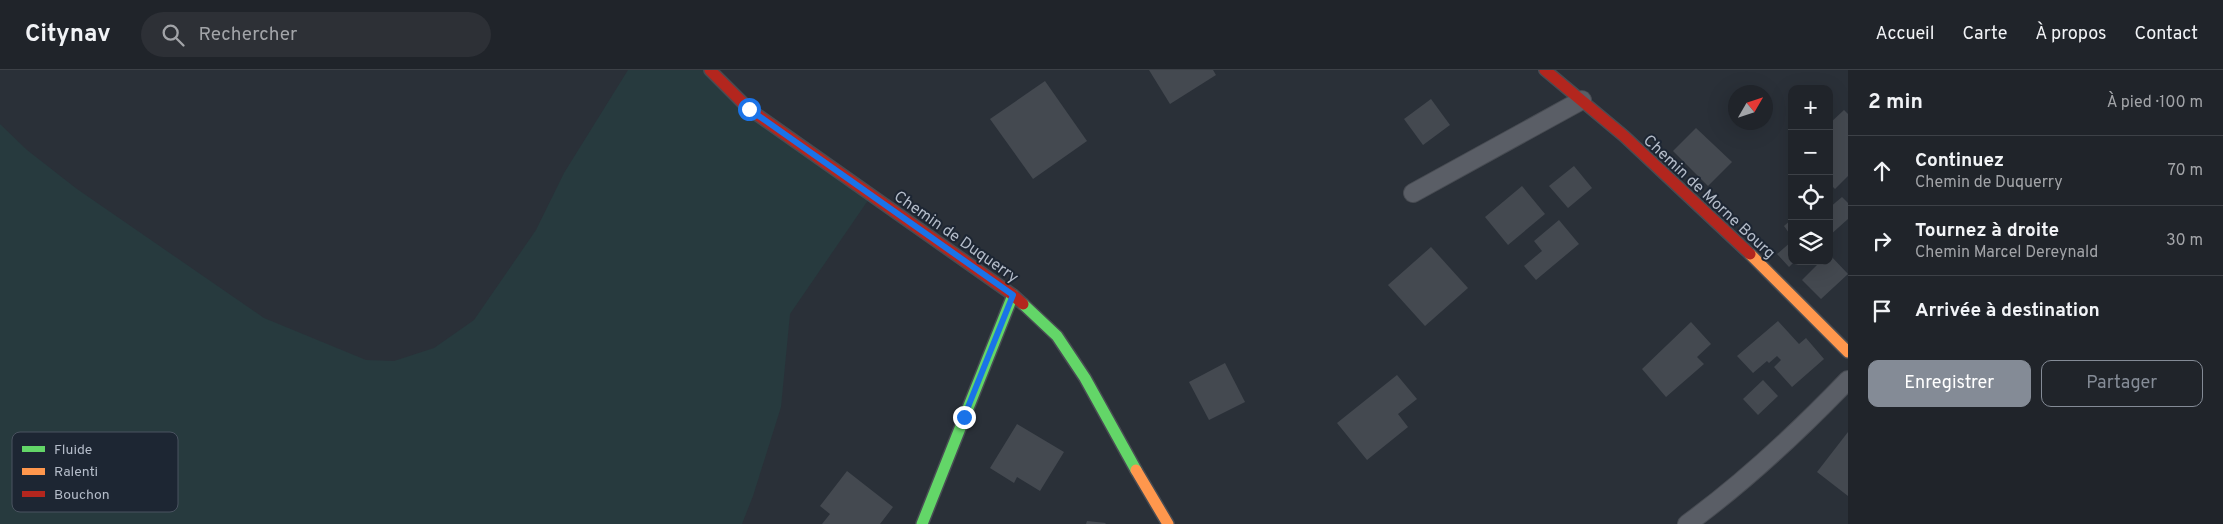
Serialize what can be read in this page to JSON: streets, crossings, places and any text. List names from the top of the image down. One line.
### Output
{"streets":{"street":["Chemin de Morne Bourg","Chemin de Duquerry"]},"legend":["Fluide","Ralenti","Bouchon"],"north":"top right","page":{"header":"Citynav","search":"Rechercher","nav":["Accueil","Carte","À propos","Contact"],"heading":["2 min","À pied · 100 m"],"map_buttons":["+","−"],"list":[["Continuez","Chemin de Duquerry","70 m"],["Tournez à droite","Chemin Marcel Dereynald","30 m"],"Arrivée à destination"],"buttons":["Enregistrer","Partager"]}}
